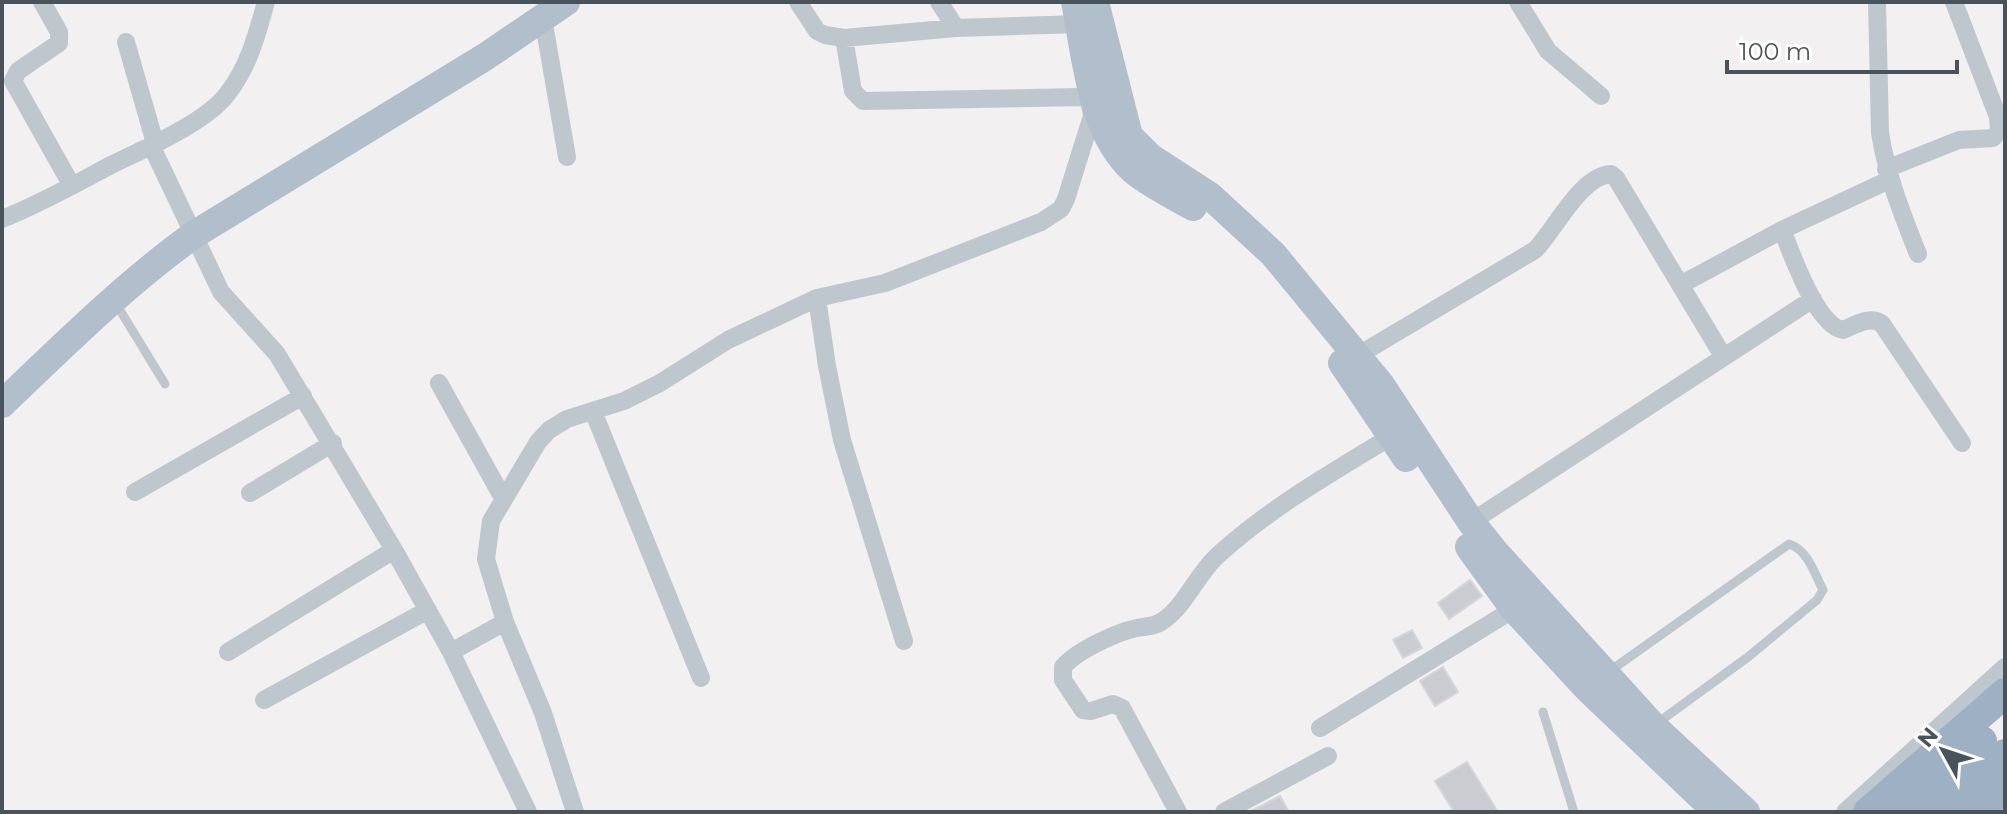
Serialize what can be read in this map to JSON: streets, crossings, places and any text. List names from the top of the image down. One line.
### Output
{"scale_bar":"100 m","north":"top left"}
